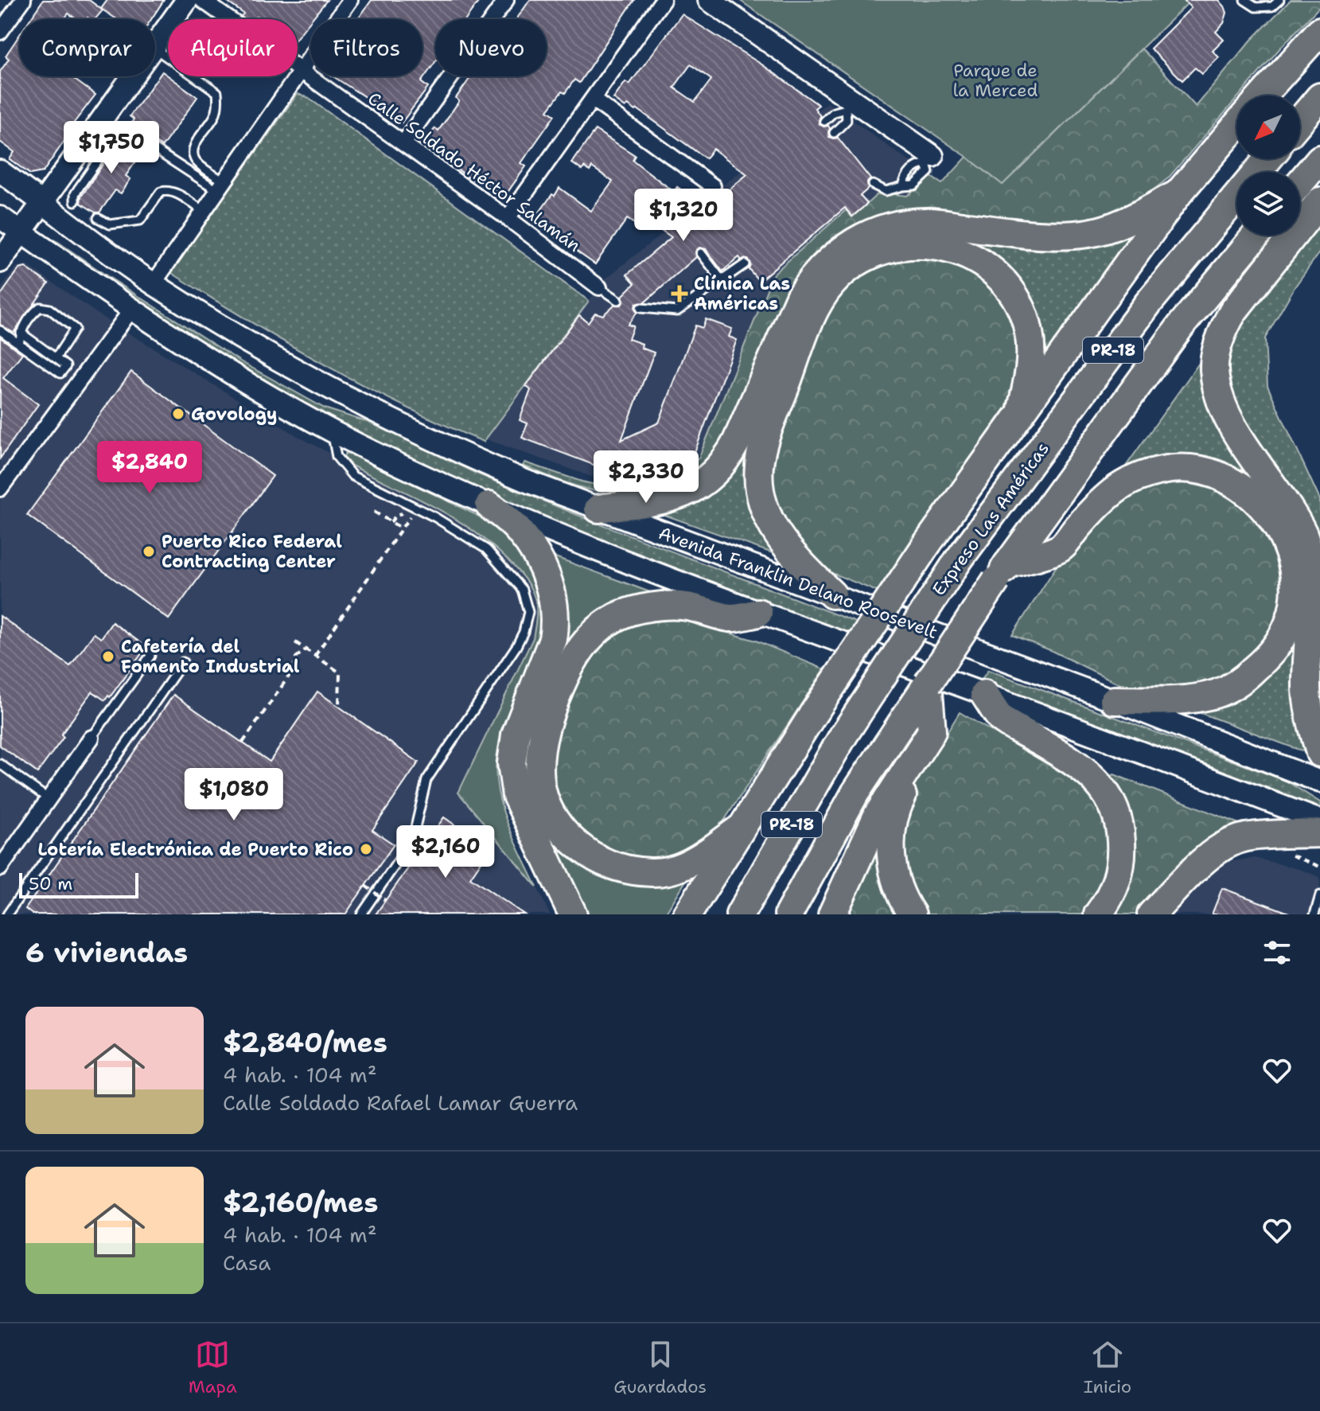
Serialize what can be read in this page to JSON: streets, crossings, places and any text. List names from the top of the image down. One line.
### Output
{"streets":{"highway":["PR-18","Expreso Las Américas"],"main road":["Avenida Franklin Delano Roosevelt"],"street":["Calle Soldado Héctor Salamán"]},"parks":["Parque de la Merced"],"places":{"health":["Clínica Las Américas"],"other":["Govology","Puerto Rico Federal Contracting Center","Cafetería del Fomento Industrial","Lotería Electrónica de Puerto Rico"]},"scale_bar":"50 m","north":"bottom left","page":{"chip":["Comprar","Alquilar","Filtros","Nuevo"],"price":["$1,750","$1,320","$2,840","$2,330","$1,080","$2,160"],"scale":"50 m","heading":"6 viviendas","list":[{"name":"$2,840/mes","note":"4 hab. · 104 m² · Calle Soldado Rafael Lamar Guerra"},{"name":"$2,160/mes","note":"4 hab. · 104 m² · Casa"}],"tabs":["Mapa","Guardados","Inicio"]}}
